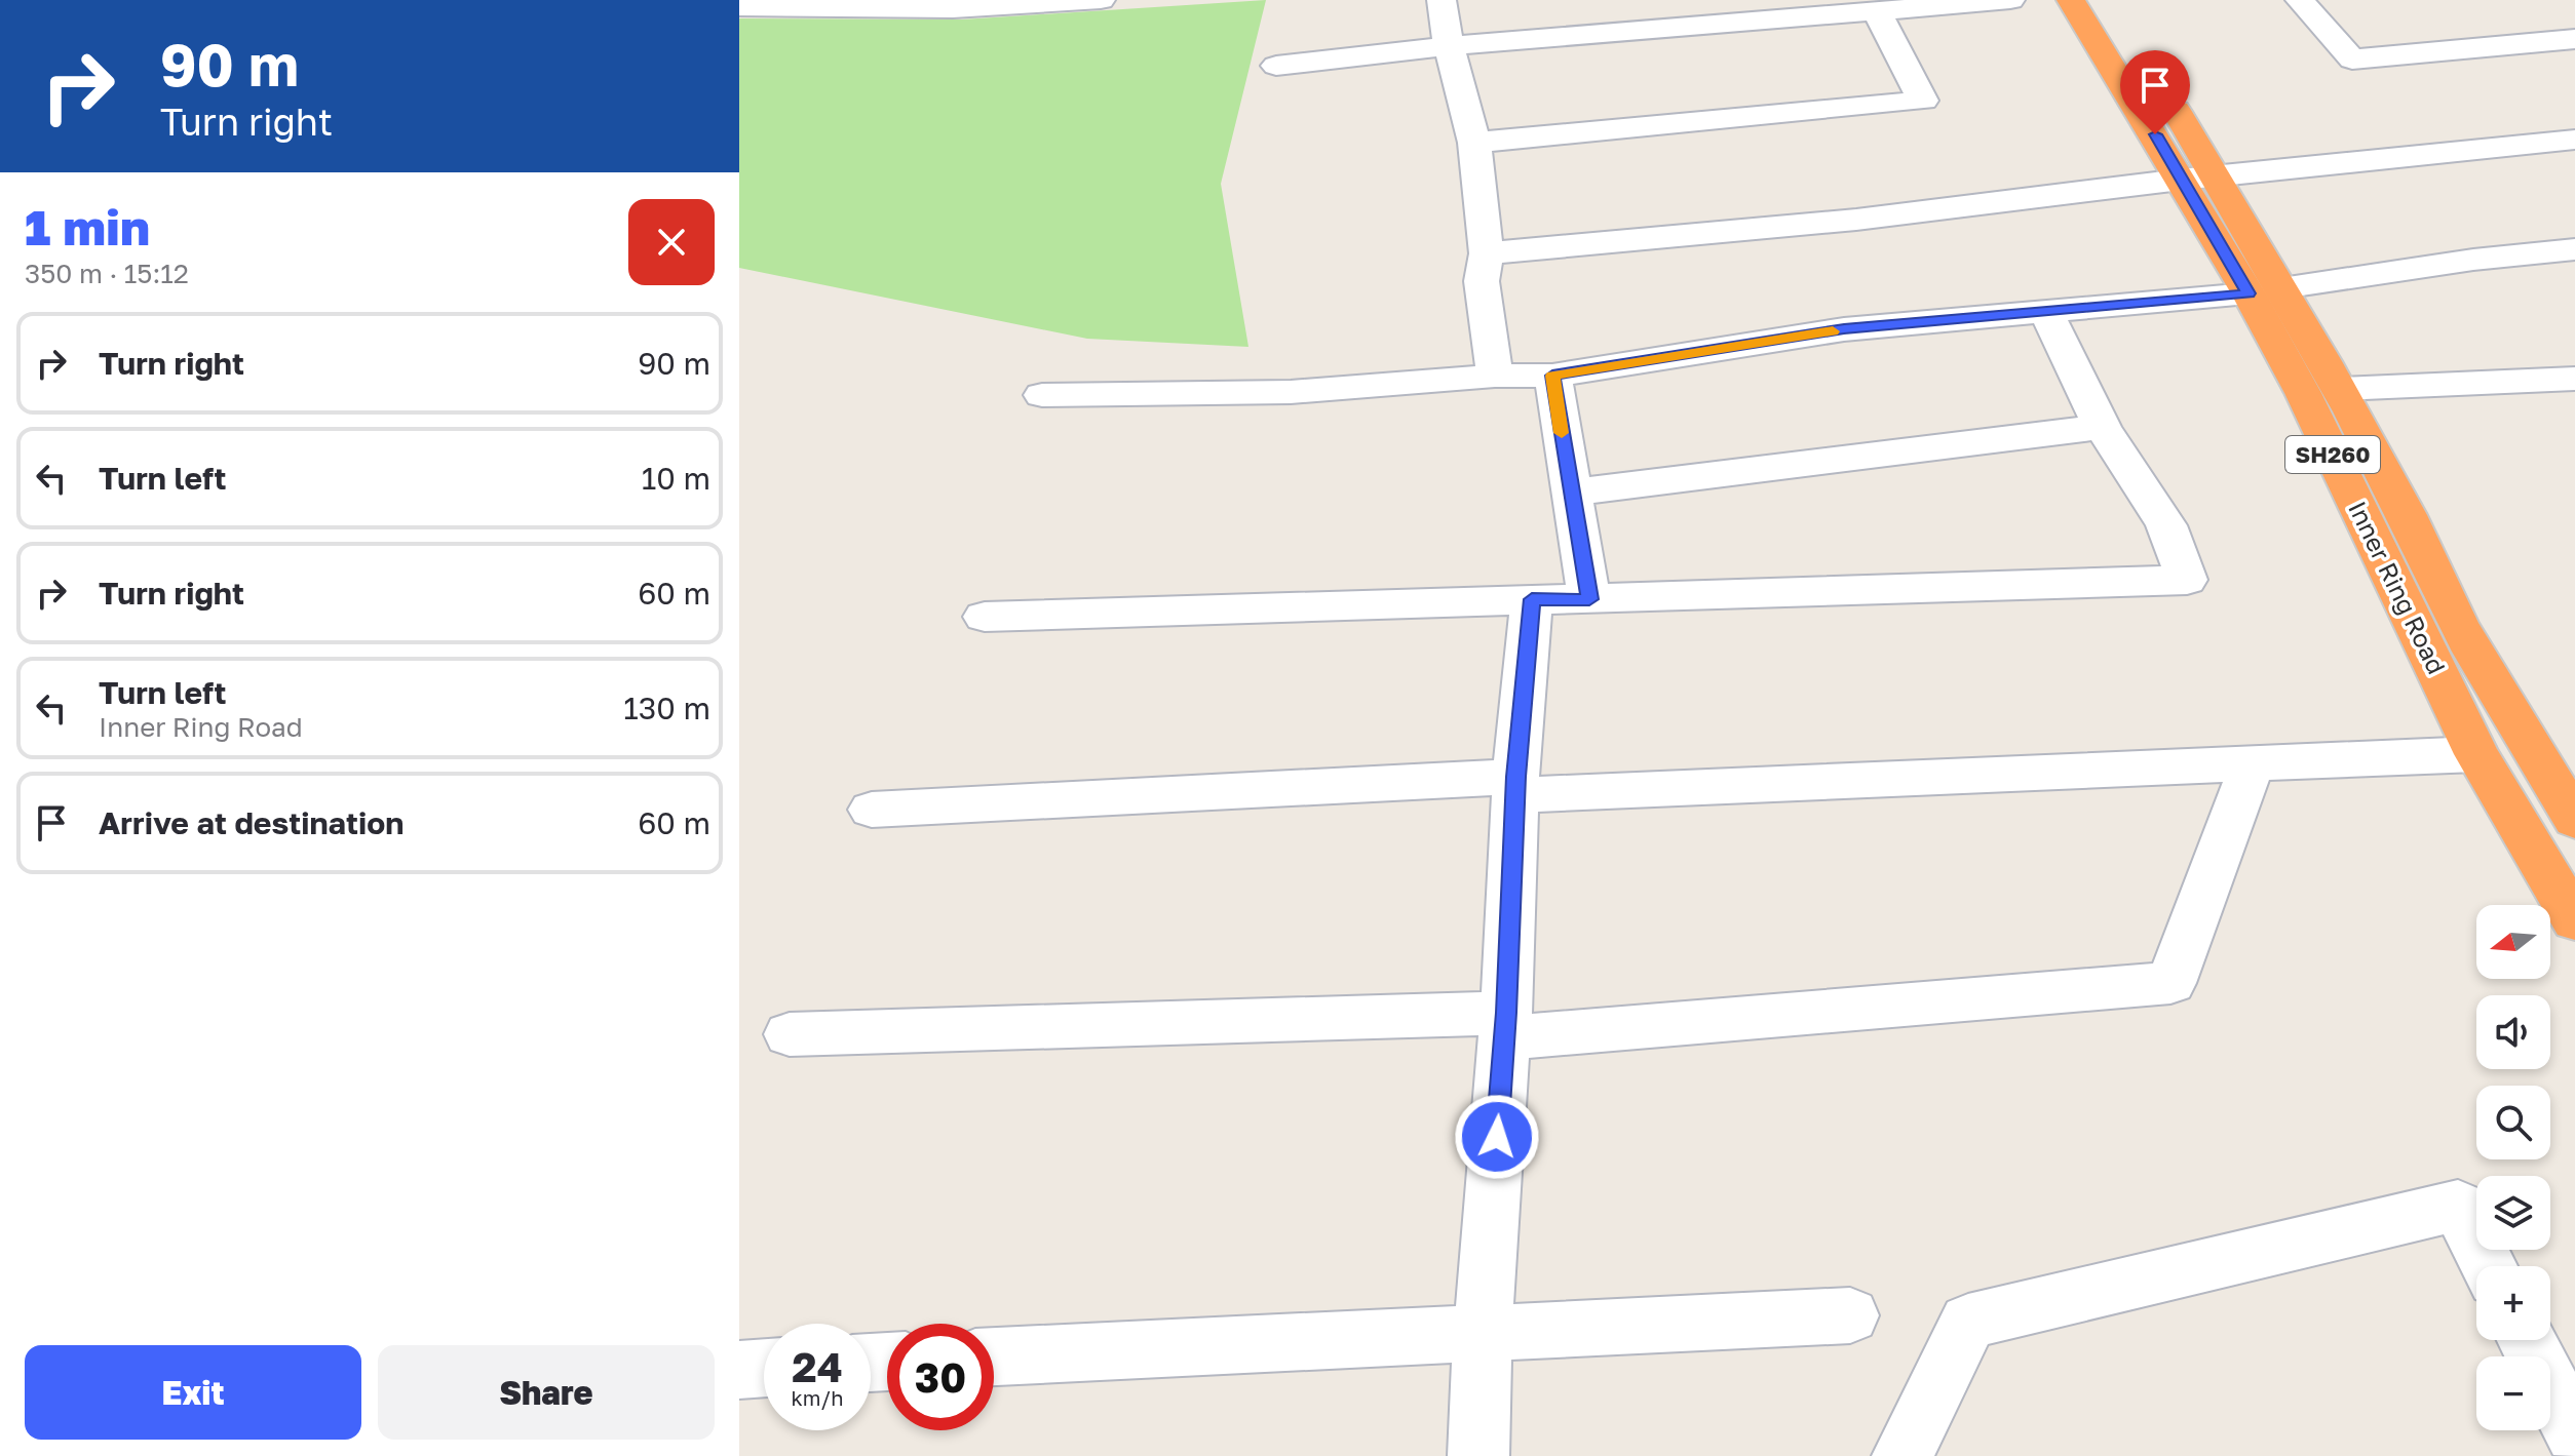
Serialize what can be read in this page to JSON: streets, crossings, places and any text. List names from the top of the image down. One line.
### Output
{"streets":{"highway":["SH260","Inner Ring Road"]},"north":"left","page":{"turn":["90 m","Turn right"],"heading":["1 min","350 m · 15:12"],"list":[{"name":"Turn right","value":"90 m"},{"name":"Turn left","value":"10 m"},{"name":"Turn right","value":"60 m"},{"name":"Turn left","note":"Inner Ring Road","value":"130 m"},{"name":"Arrive at destination","value":"60 m"}],"map_buttons":["+","−"],"speed":"24 km/h","limit":"30","buttons":["Exit","Share"]}}
